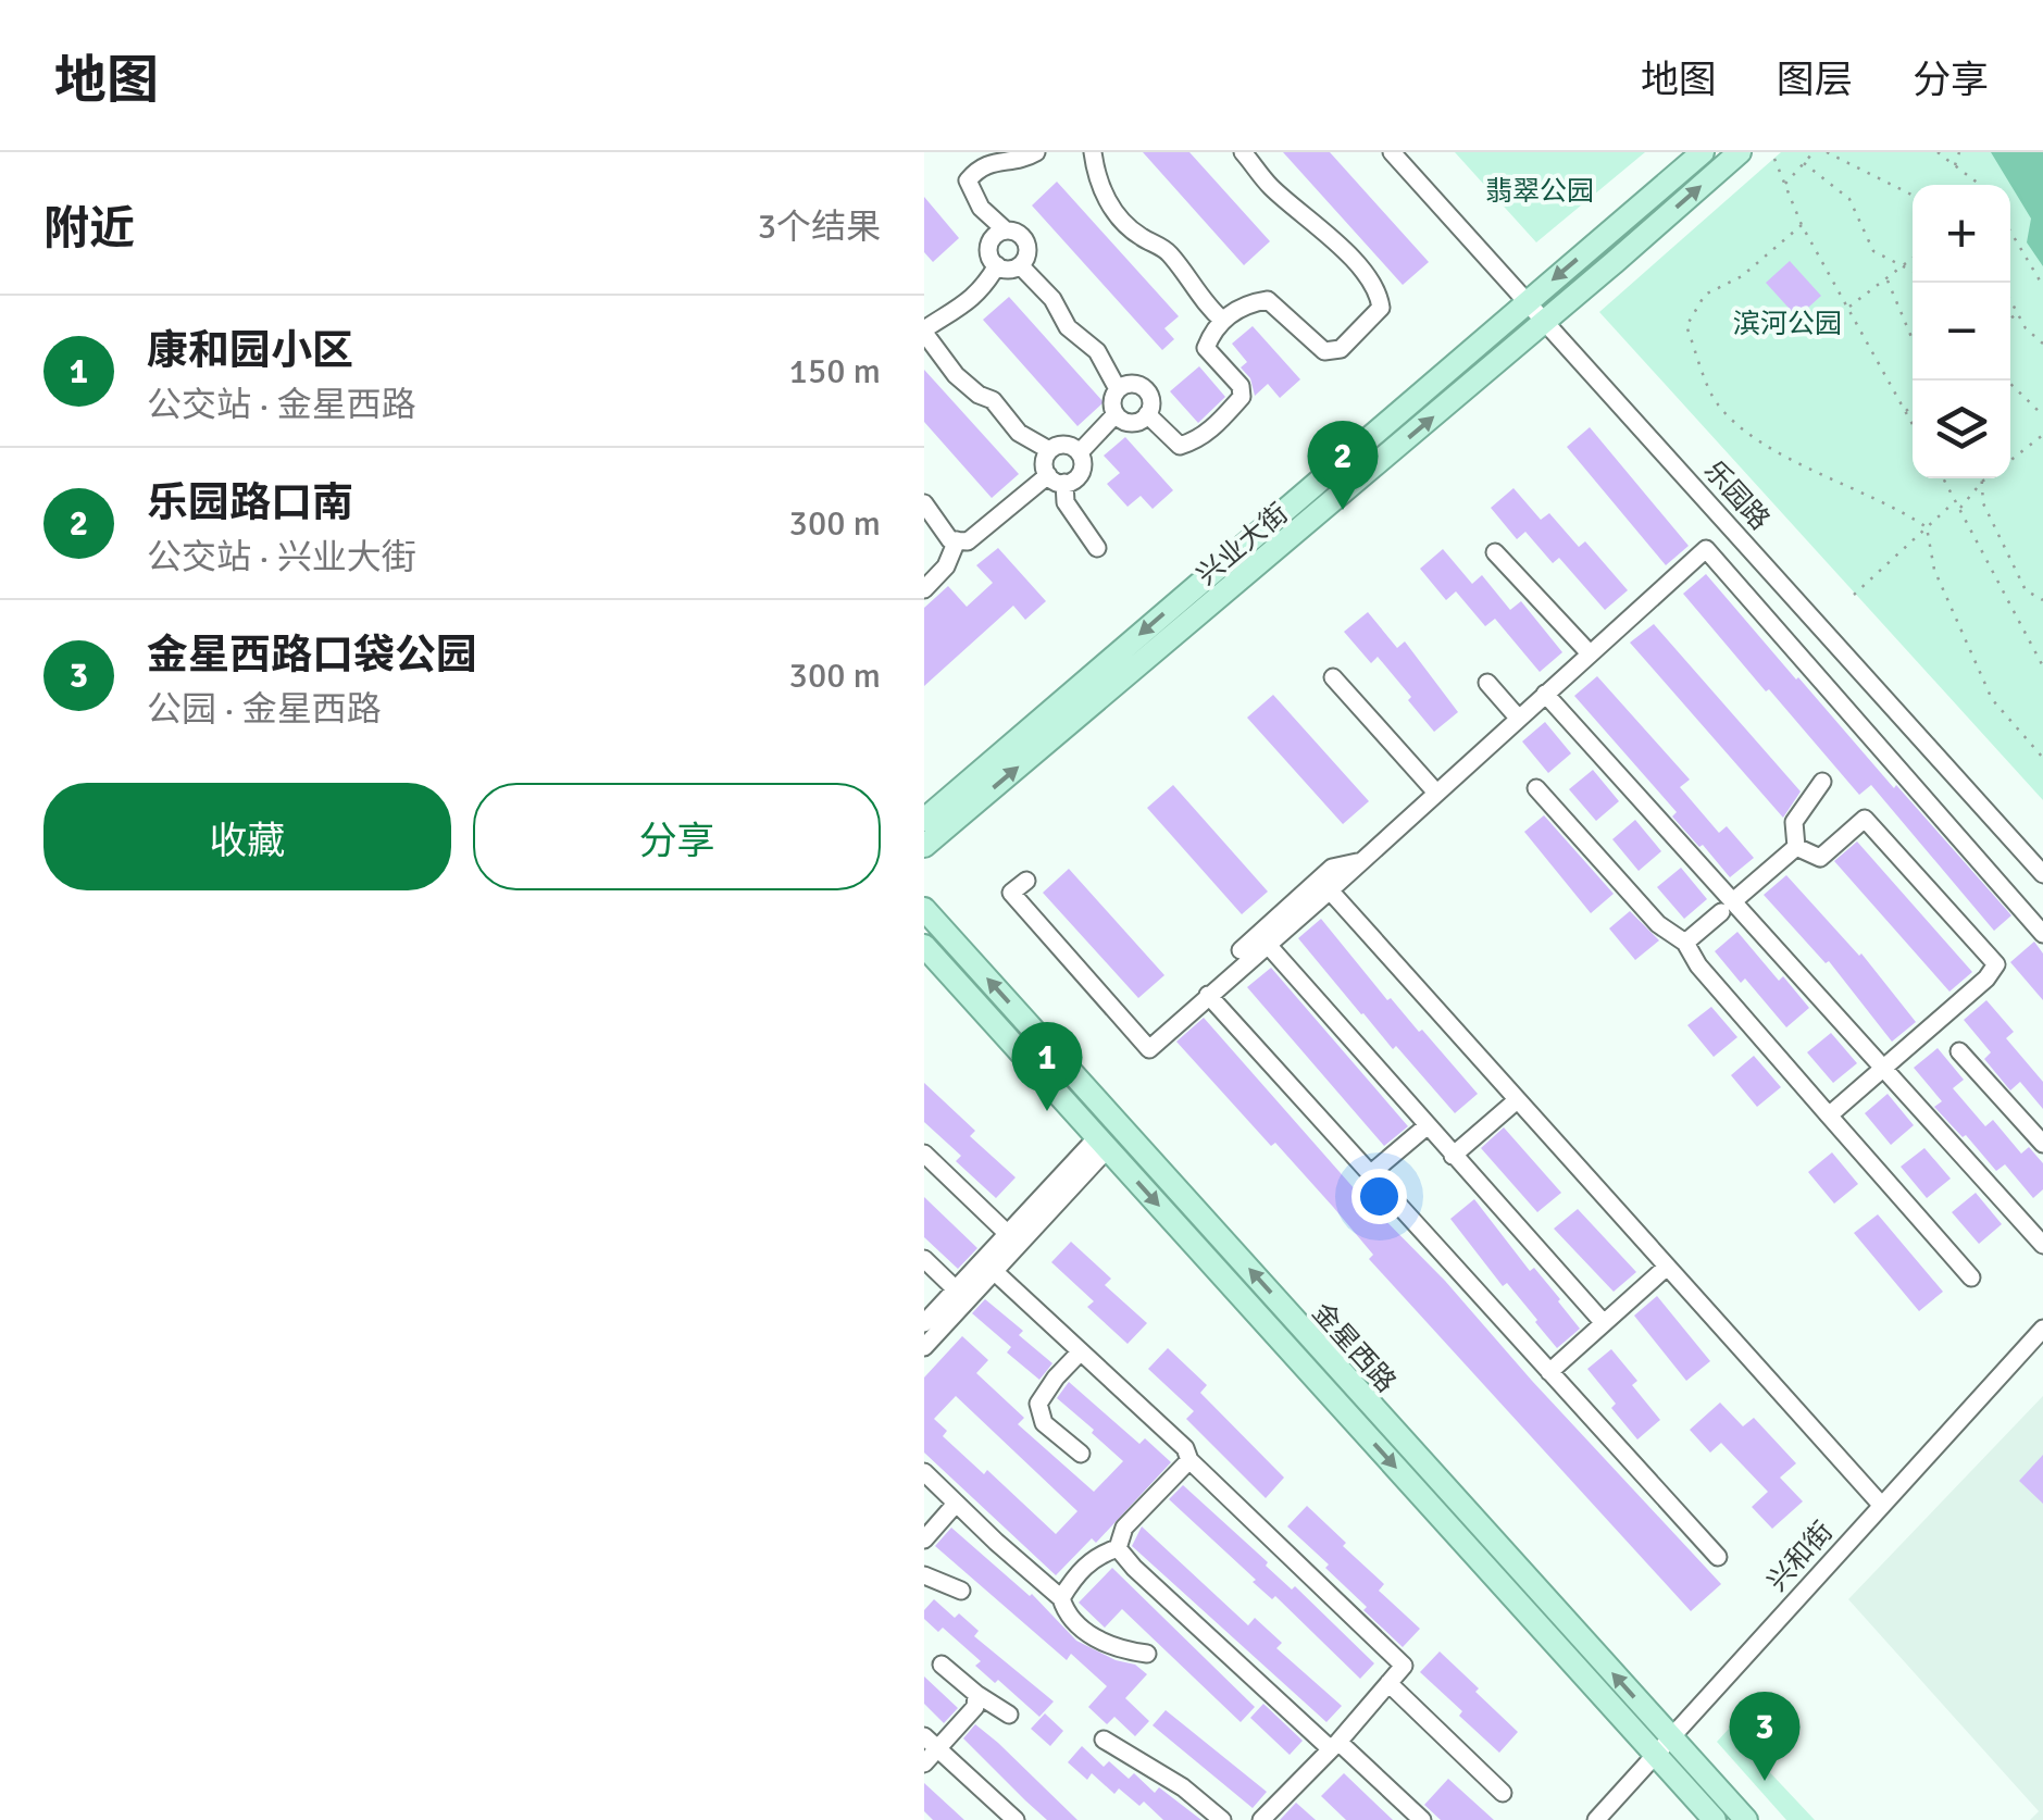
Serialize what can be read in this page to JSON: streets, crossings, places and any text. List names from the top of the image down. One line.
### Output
{"streets":{"main road":["兴业大街","金星西路"],"street":["乐园路","兴和街"]},"crossings":[["乐园路","兴业大街"],["金星西路","兴和街"]],"parks":["翡翠公园","滨河公园"],"page":{"header":"地图","nav":["地图","图层","分享"],"heading":["附近","3个结果"],"map_buttons":["+","−"],"list":[{"mark":"1","name":"康和园小区","note":"公交站 · 金星西路","value":"150 m"},{"mark":"2","name":"乐园路口南","note":"公交站 · 兴业大街","value":"300 m"},{"mark":"3","name":"金星西路口袋公园","note":"公园 · 金星西路","value":"300 m"}],"pins":["2","1","3"],"buttons":["收藏","分享"]}}
